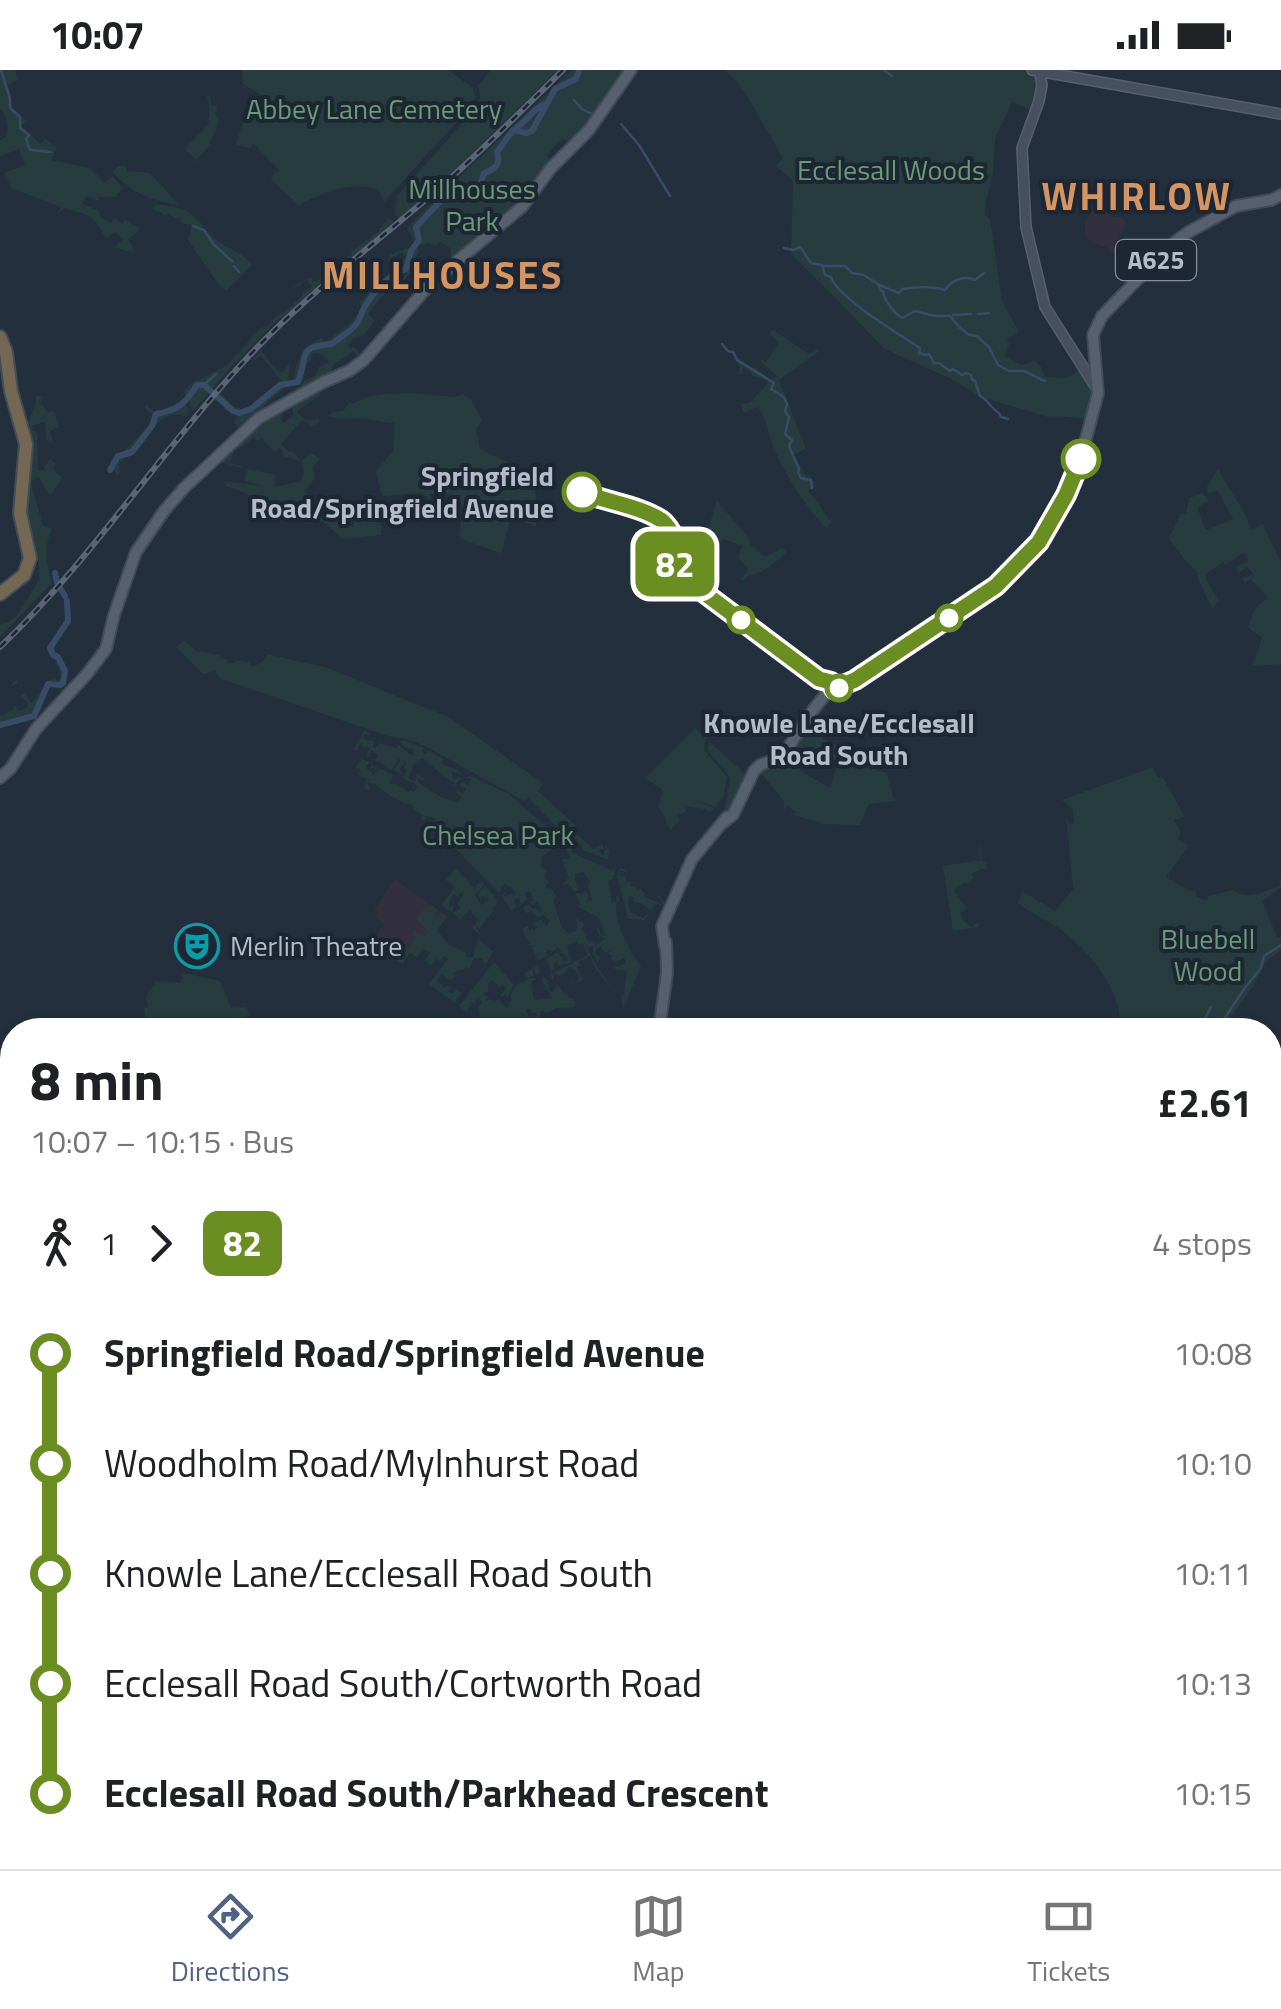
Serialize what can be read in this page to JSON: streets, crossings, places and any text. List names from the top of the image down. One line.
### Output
{"streets":{"main road":["A625"]},"districts":["WHIRLOW","MILLHOUSES"],"parks":["Abbey Lane Cemetery","Ecclesall Woods","Millhouses Park","Chelsea Park","Bluebell Wood"],"places":{"other":["Springfield Road/Springfield Avenue","Knowle Lane/Ecclesall Road South"],"theatre":["Merlin Theatre"]},"lines":["bus line 82"],"page":{"status":"10:07","on_map":"82","heading":["8 min","10:07 – 10:15 · Bus","£2.61"],"legs":["1","82","4 stops"],"list":[{"name":"Springfield Road/Springfield Avenue","value":"10:08"},{"name":"Woodholm Road/Mylnhurst Road","value":"10:10"},{"name":"Knowle Lane/Ecclesall Road South","value":"10:11"},{"name":"Ecclesall Road South/Cortworth Road","value":"10:13"},{"name":"Ecclesall Road South/Parkhead Crescent","value":"10:15"}],"tabs":["Directions","Map","Tickets"]}}
